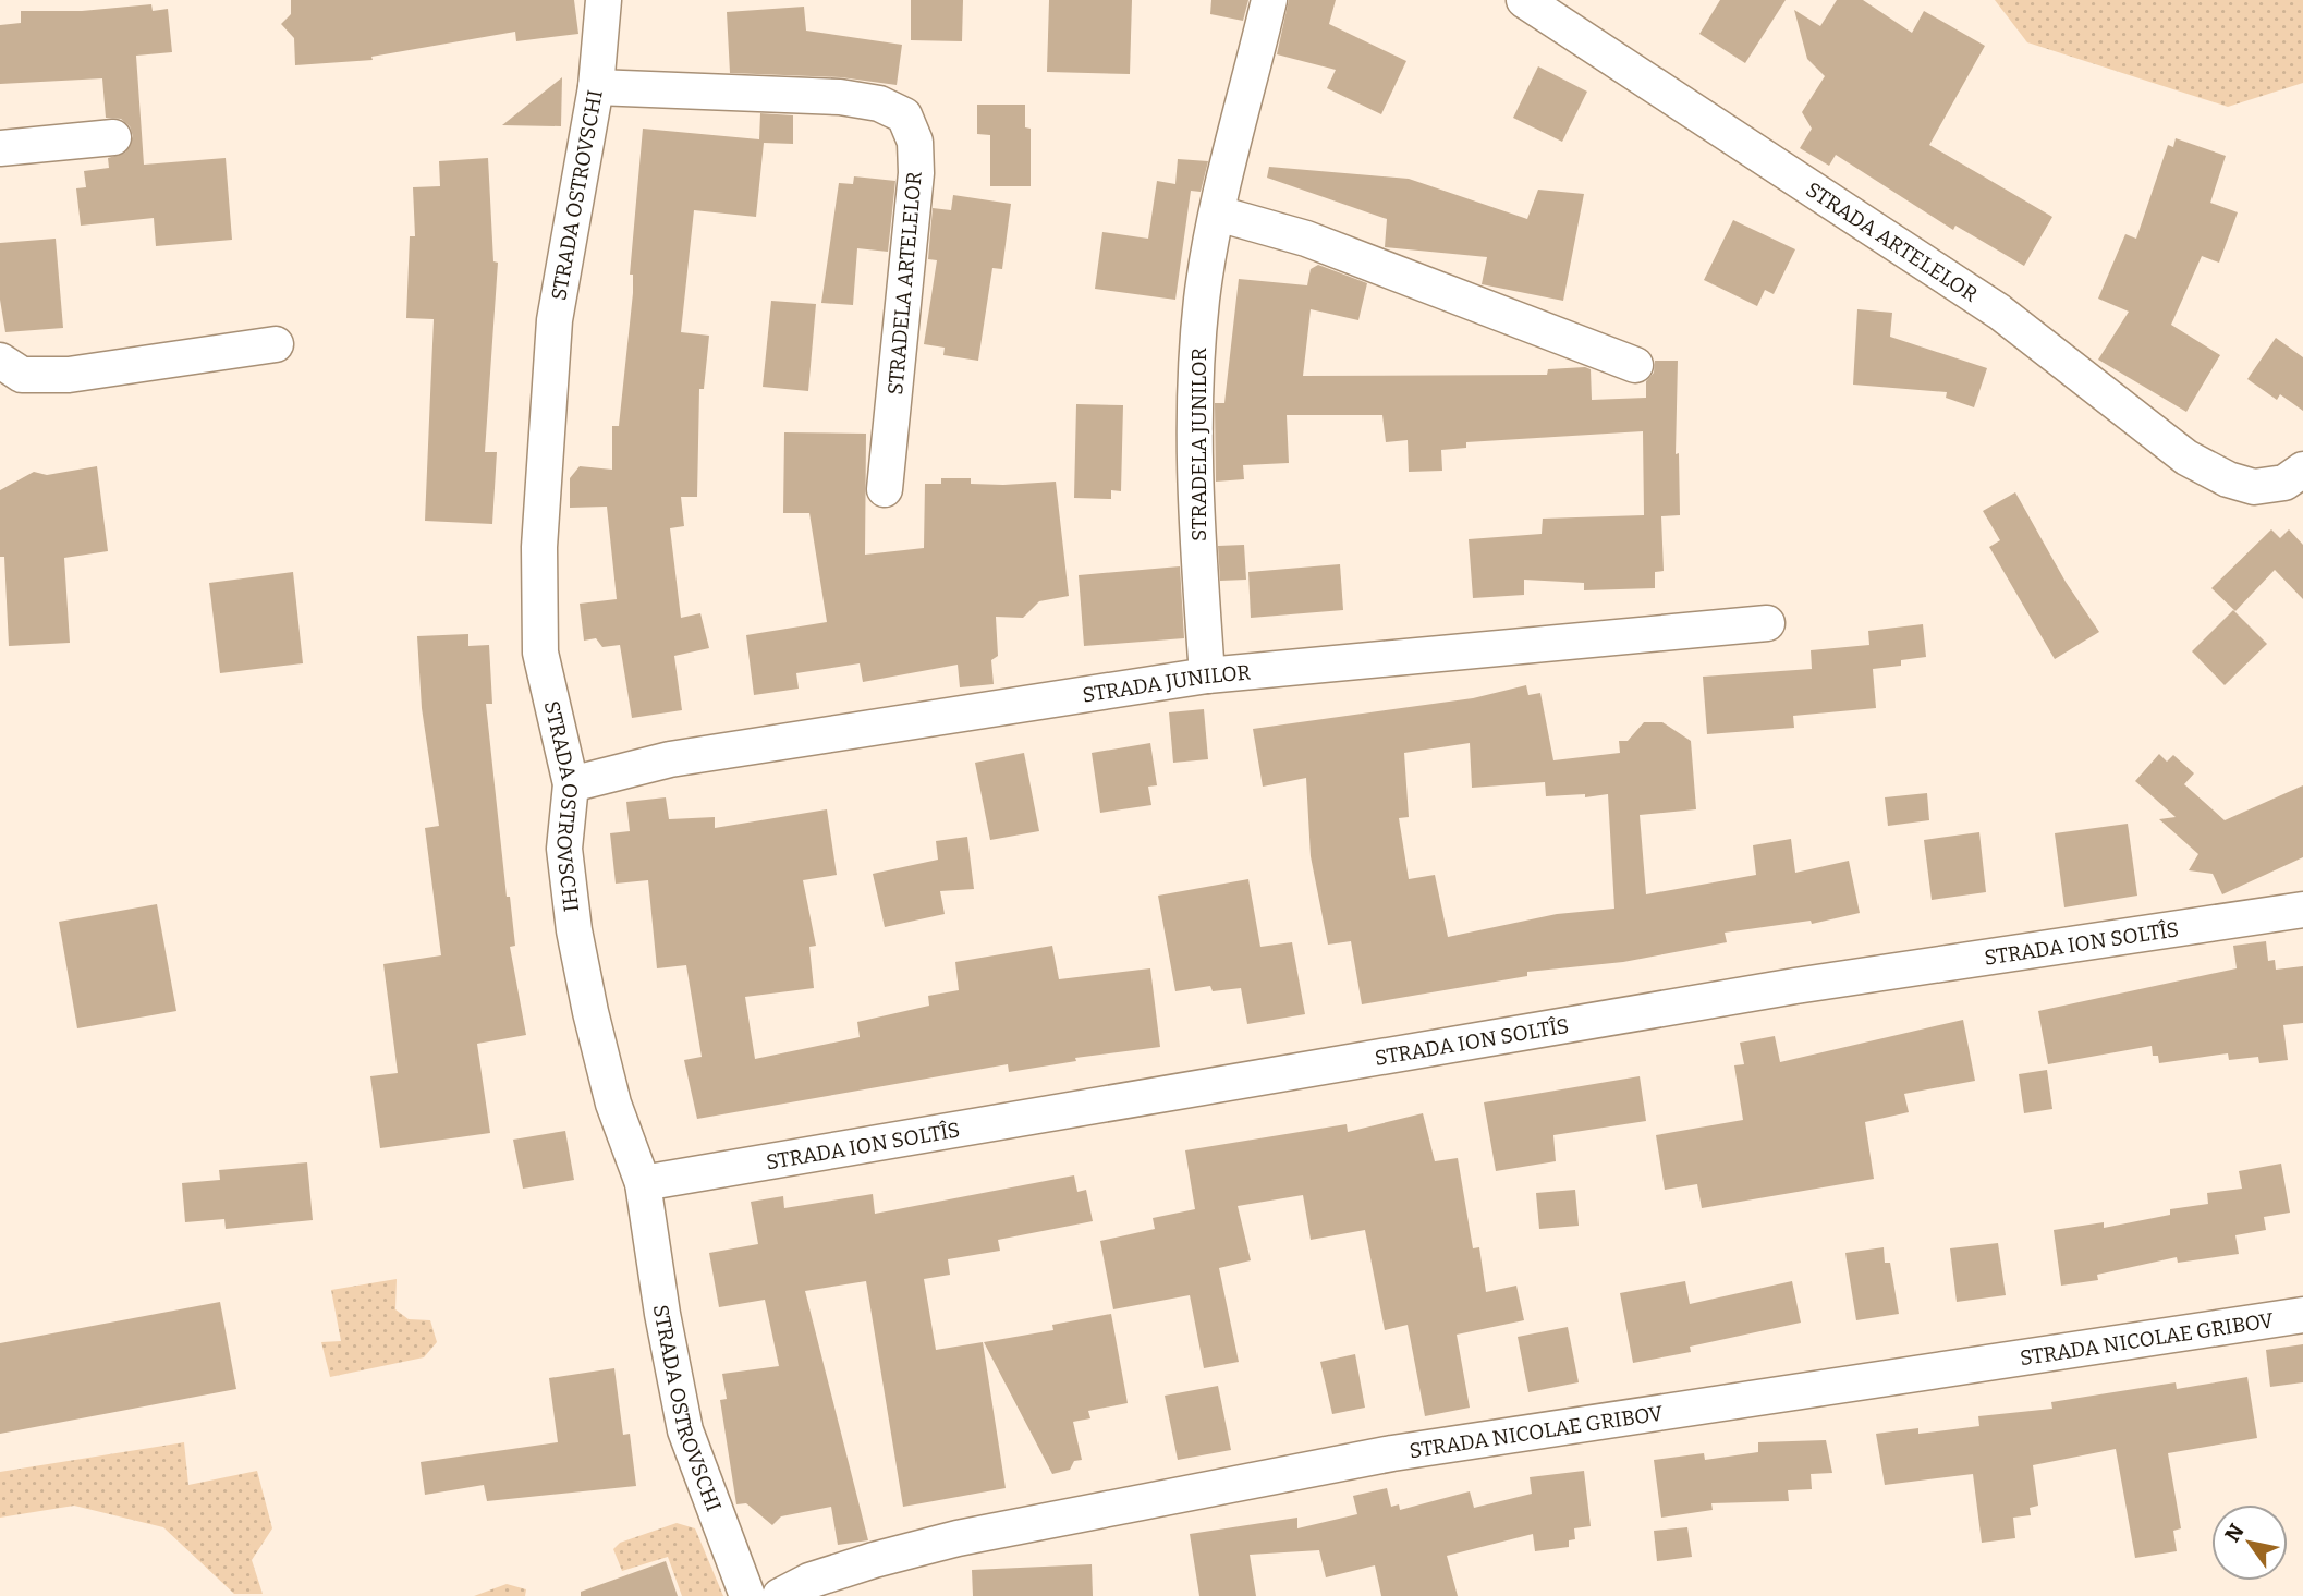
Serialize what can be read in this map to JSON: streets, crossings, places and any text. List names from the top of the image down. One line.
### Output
{"streets":{"street":["STRADA OSTROVSCHI","STRADA ARTELELOR","STRADELA ARTELELOR","STRADELA JUNILOR","STRADA JUNILOR","STRADA ION SOLTÎS","STRADA NICOLAE GRIBOV"]},"crossings":[["STRADA OSTROVSCHI","STRADELA ARTELELOR"],["STRADA OSTROVSCHI","STRADA JUNILOR"],["STRADA OSTROVSCHI","STRADA ION SOLTÎS"],["STRADELA JUNILOR","STRADA JUNILOR"]],"north":"top left"}
